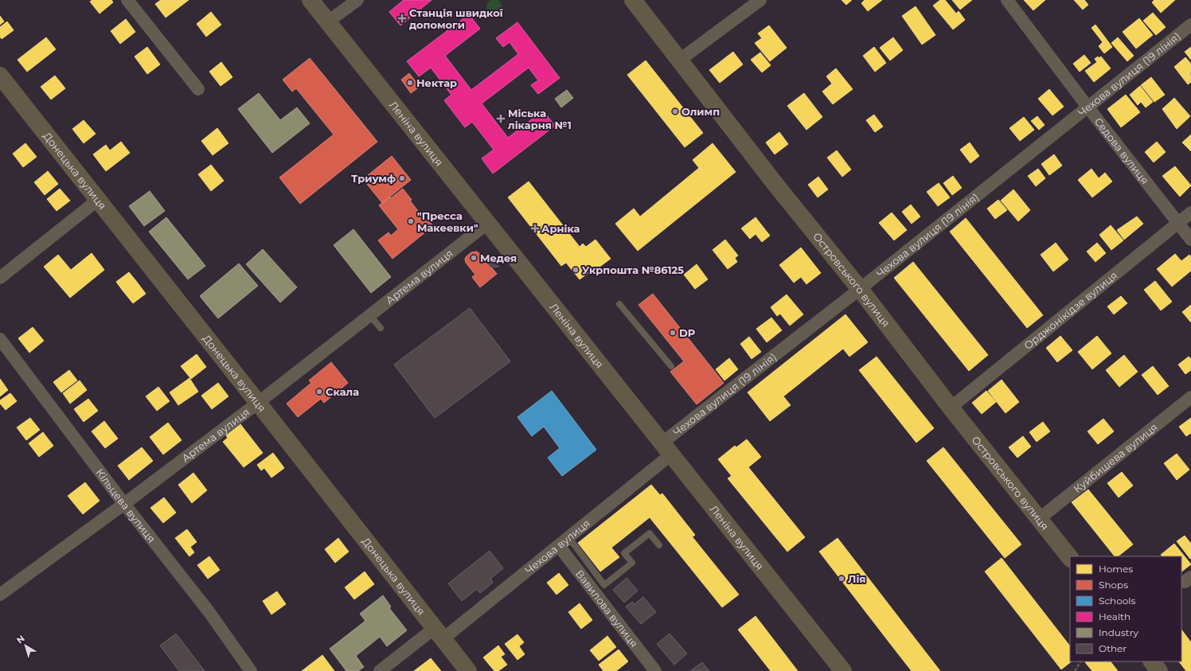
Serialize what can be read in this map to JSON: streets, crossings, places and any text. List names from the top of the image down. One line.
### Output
{"streets":{"street":["Чехова вулиця (19 лiнiя)","Леніна вулиця","Седова вулиця","Донецька вулиця","Артема вулиця","Островського вулиця","Орджонікідзе вулиця","Куйбишева вулиця","Кільцева вулиця","Чехова вулиця","Вавилова вулиця"]},"crossings":[["Чехова вулиця (19 лiнiя)","Леніна вулиця"],["Чехова вулиця (19 лiнiя)","Седова вулиця"],["Чехова вулиця (19 лiнiя)","Островського вулиця"],["Чехова вулиця (19 лiнiя)","Чехова вулиця"],["Леніна вулиця","Артема вулиця"],["Леніна вулиця","Чехова вулиця"],["Седова вулиця","Орджонікідзе вулиця"],["Донецька вулиця","Артема вулиця"],["Донецька вулиця","Чехова вулиця"],["Артема вулиця","Кільцева вулиця"],["Островського вулиця","Орджонікідзе вулиця"],["Островського вулиця","Куйбишева вулиця"],["Чехова вулиця","Вавилова вулиця"]],"places":{"health":["Станція швидкої допомоги","Міська лікарня №1","Арніка"],"other":["Нектар","Олимп","Триумф","\"Пресса Макеевки\"","Медея","Укрпошта №86125","DP","Скала","Лія"]},"legend":["Homes","Shops","Schools","Health","Industry","Other"],"north":"top left"}
